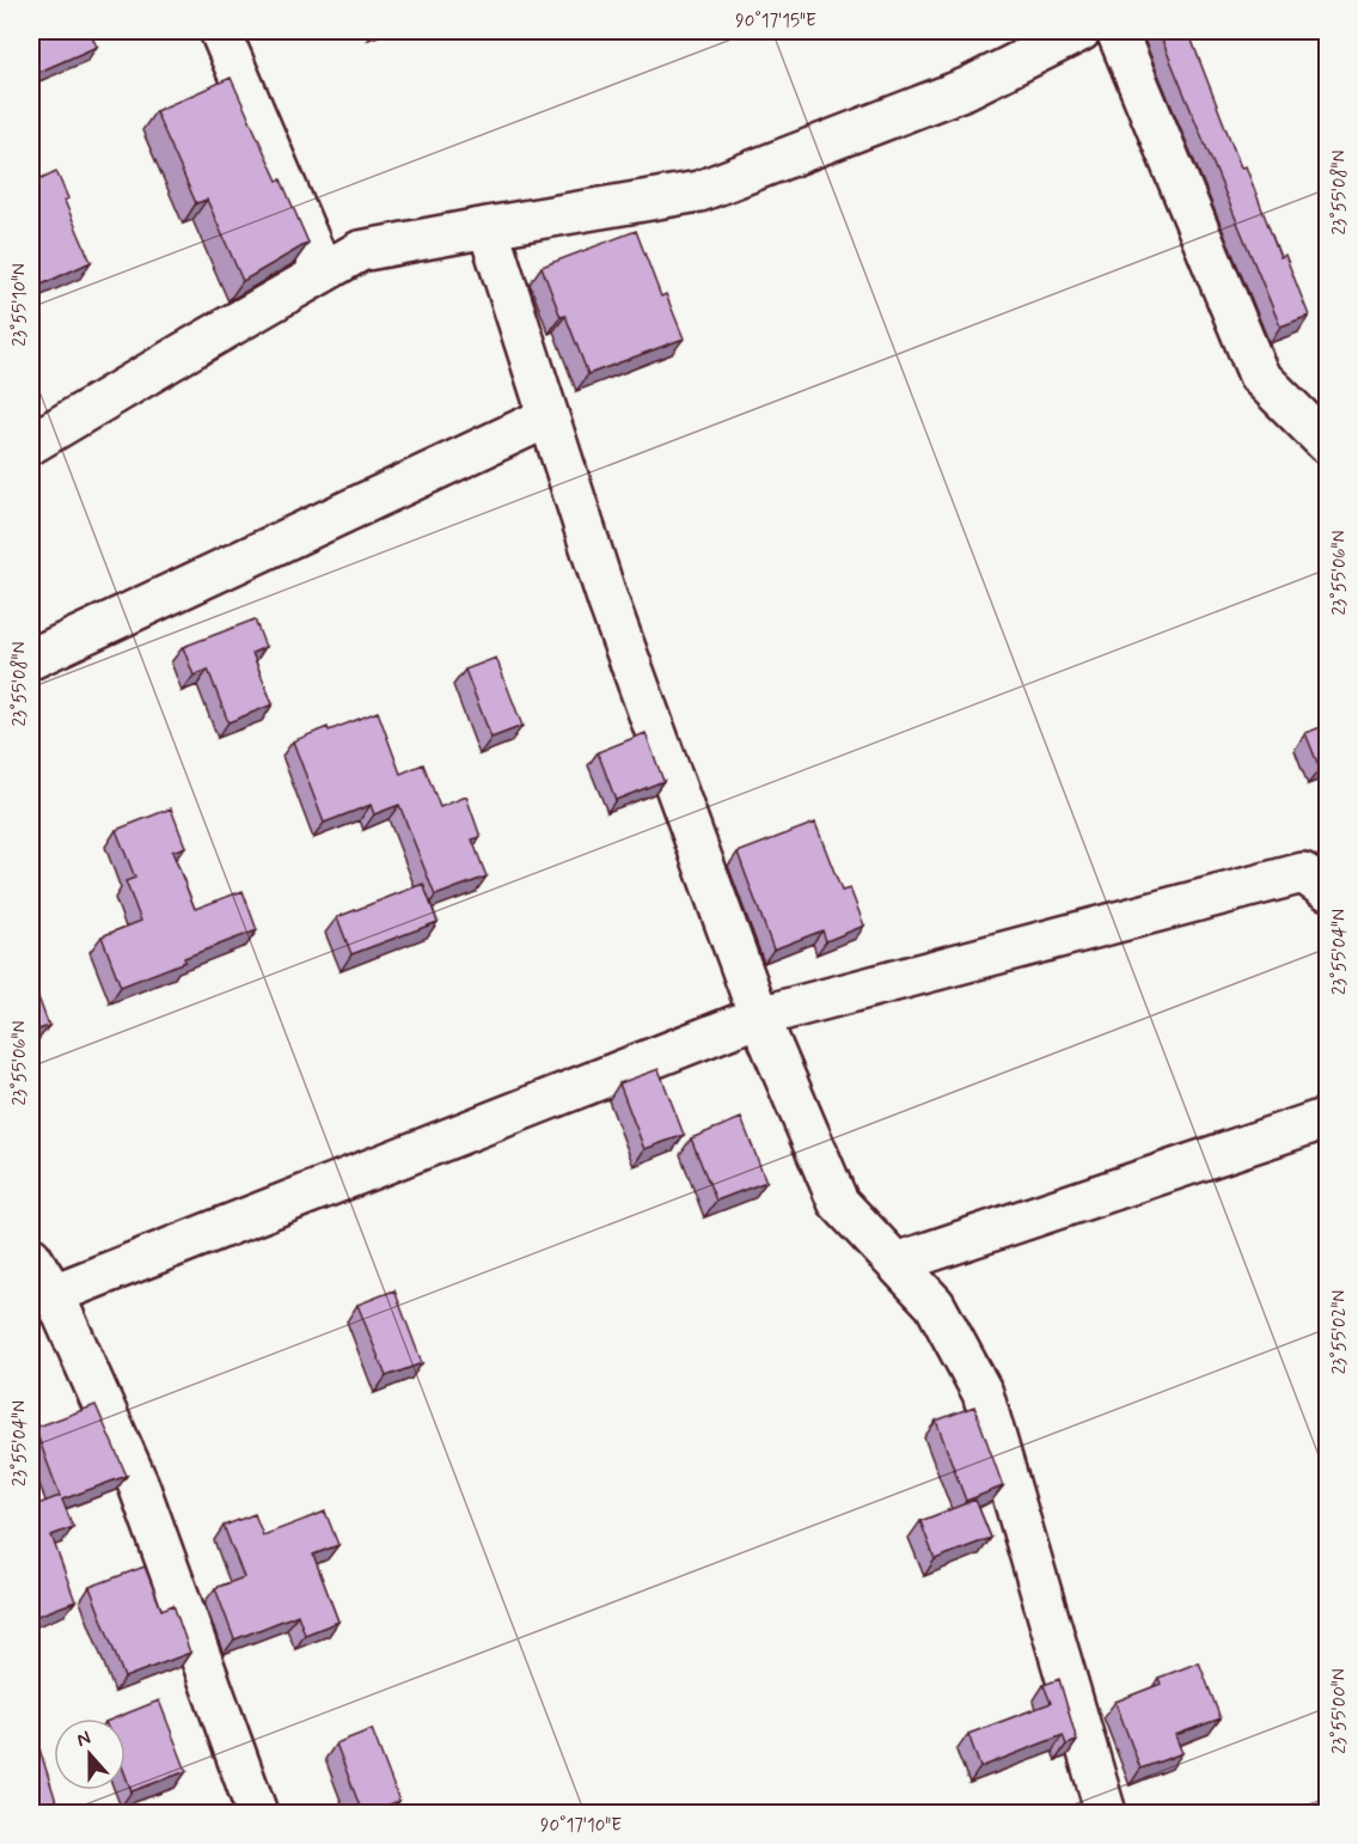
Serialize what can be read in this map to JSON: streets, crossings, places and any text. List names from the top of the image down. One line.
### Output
{"north":"top","coordinates":["90°17'15\"E","23°55'08\"N","23°55'10\"N","23°55'06\"N","23°55'04\"N","23°55'02\"N","23°55'00\"N","90°17'10\"E"]}
